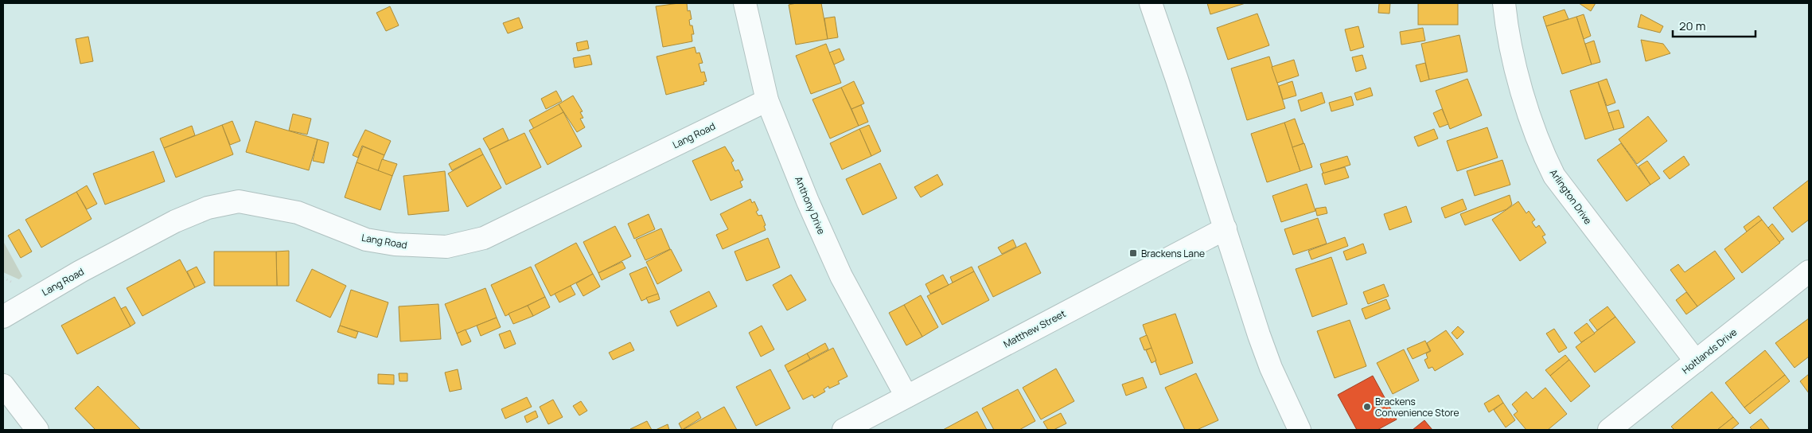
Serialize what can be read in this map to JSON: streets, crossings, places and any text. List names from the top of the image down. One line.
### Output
{"streets":{"street":["Lang Road","Arlington Drive","Anthony Drive","Matthew Street","Holtlands Drive"]},"crossings":[["Lang Road","Anthony Drive"],["Arlington Drive","Holtlands Drive"],["Anthony Drive","Matthew Street"]],"places":{"transit":["Brackens Lane"],"other":["Brackens Convenience Store"]},"scale_bar":"20 m"}
